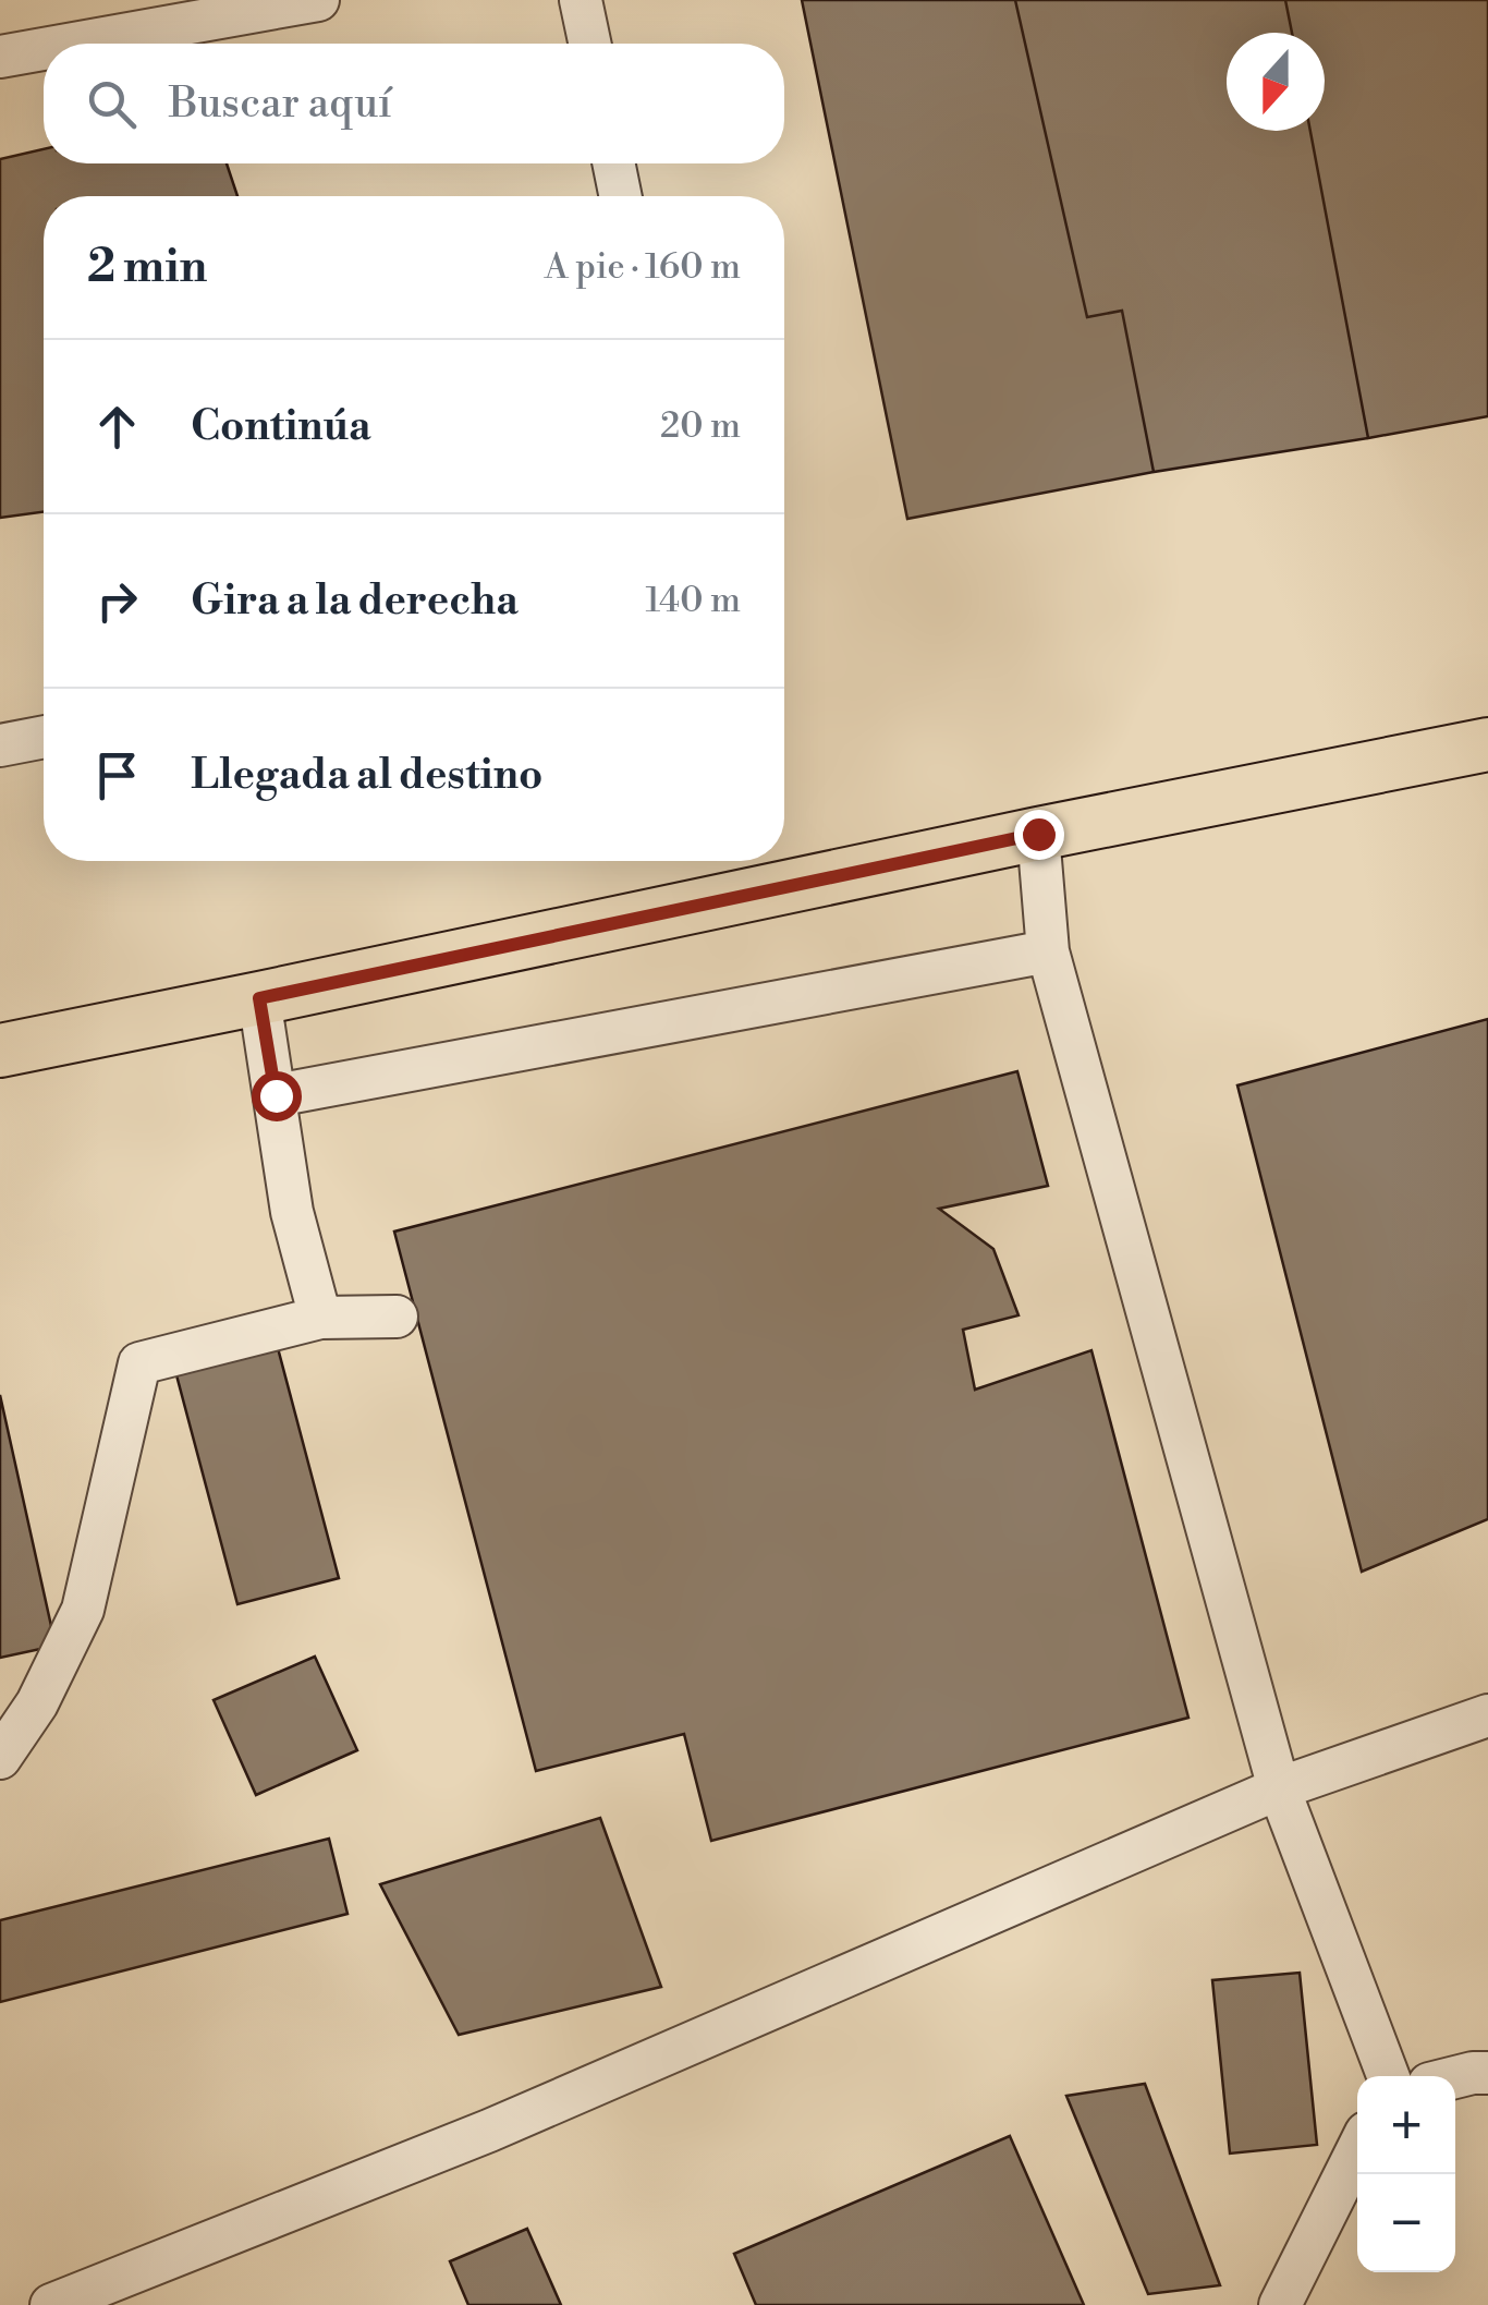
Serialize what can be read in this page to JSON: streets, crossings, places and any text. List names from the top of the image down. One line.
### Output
{"north":"bottom","page":{"search":"Buscar aquí","heading":["2 min","A pie · 160 m"],"list":[["Continúa","20 m"],["Gira a la derecha","140 m"],"Llegada al destino"],"map_buttons":["+","−"]}}
